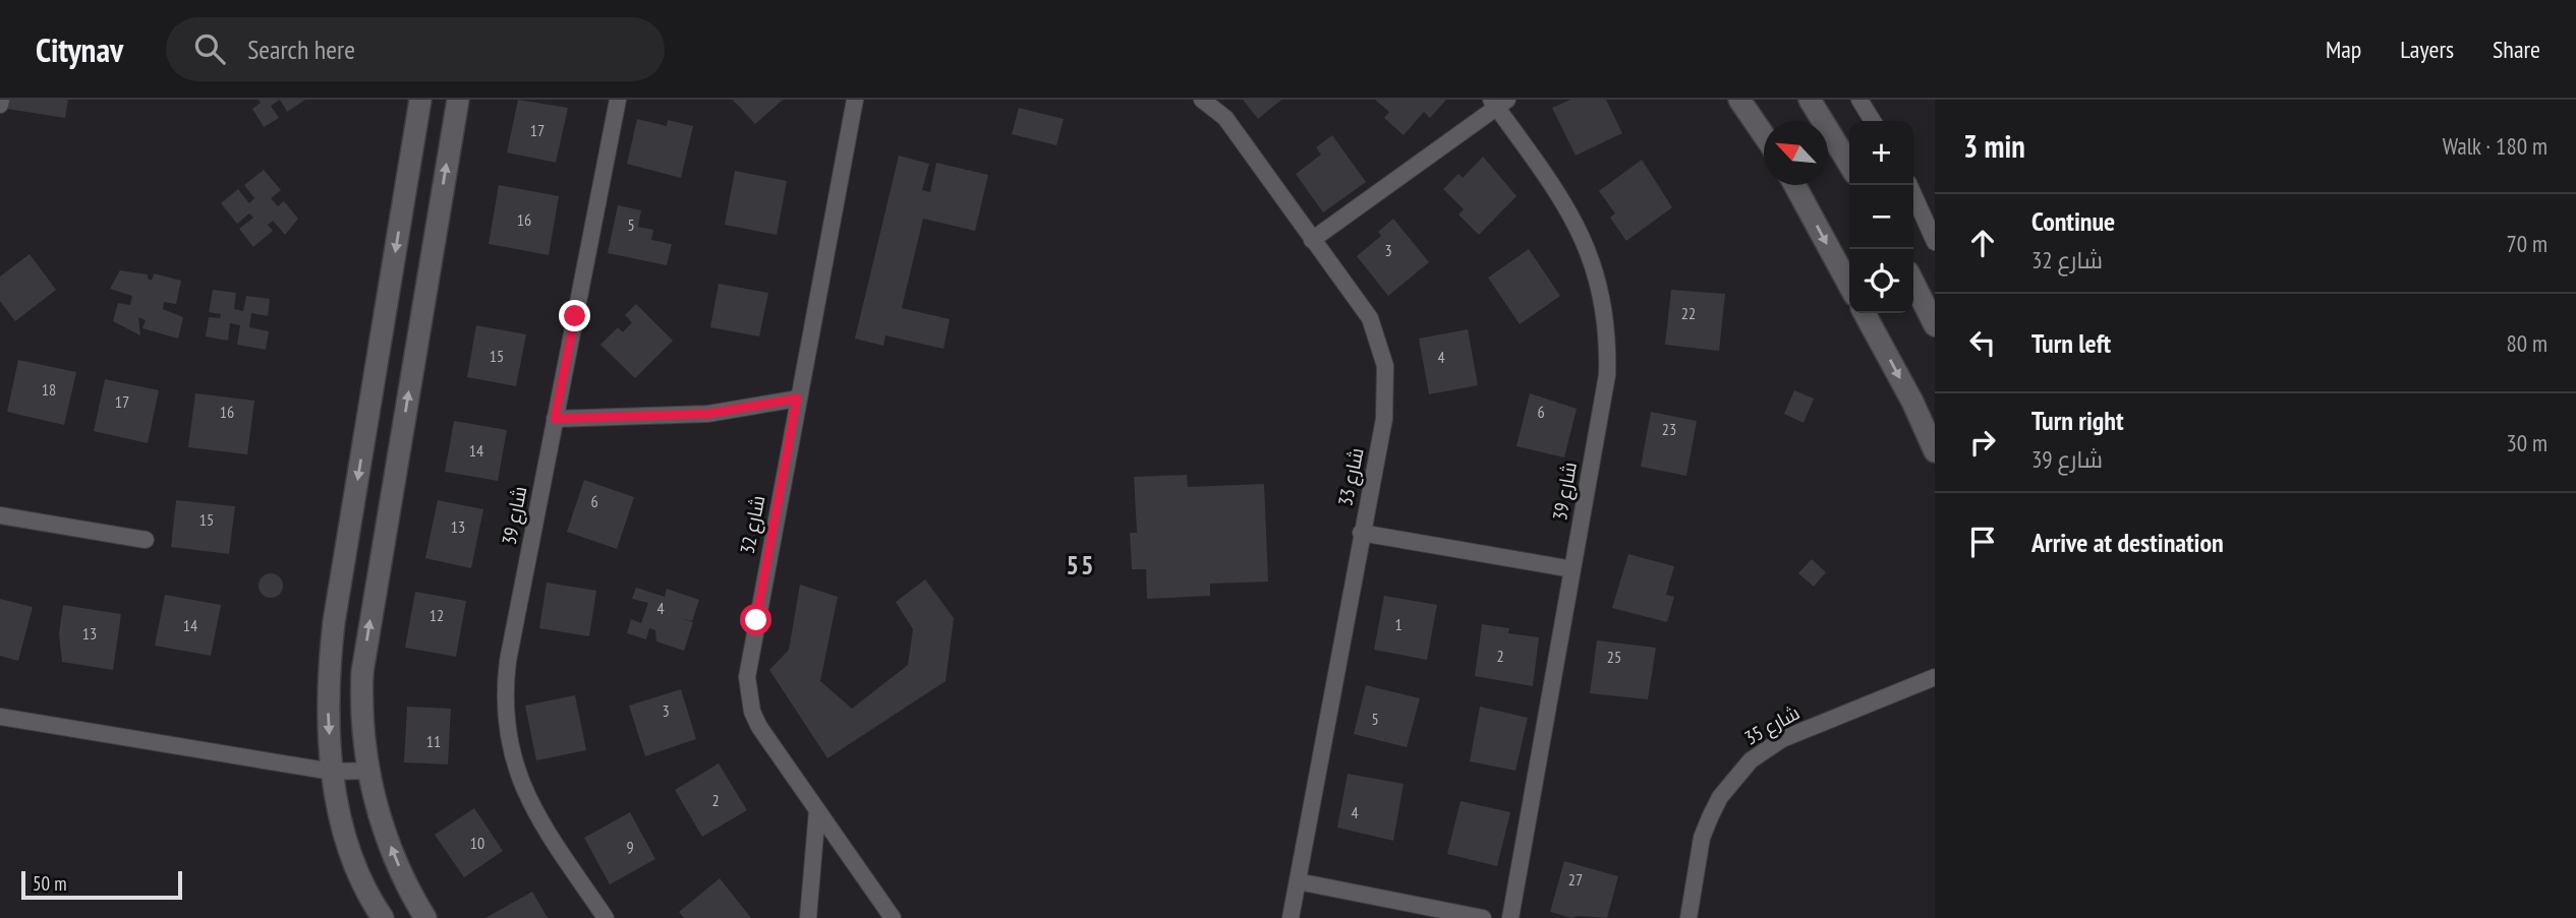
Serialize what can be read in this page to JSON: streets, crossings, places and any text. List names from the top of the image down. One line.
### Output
{"streets":{"street":["شارع 33","شارع 39","شارع 32","شارع 35"]},"districts":["55"],"house_numbers":["17","16","5","3","22","15","4","18","17","16","6","23","14","6","15","13","4","12","1","14","13","2","25","3","5","11","2","4","10","9","27"],"scale_bar":"50 m","north":"top left","page":{"header":"Citynav","search":"Search here","nav":["Map","Layers","Share"],"heading":["3 min","Walk · 180 m"],"map_buttons":["+","−"],"list":[["Continue","شارع 32","70 m"],["Turn left","80 m"],["Turn right","شارع 39","30 m"],"Arrive at destination"],"scale":"50 m"}}
